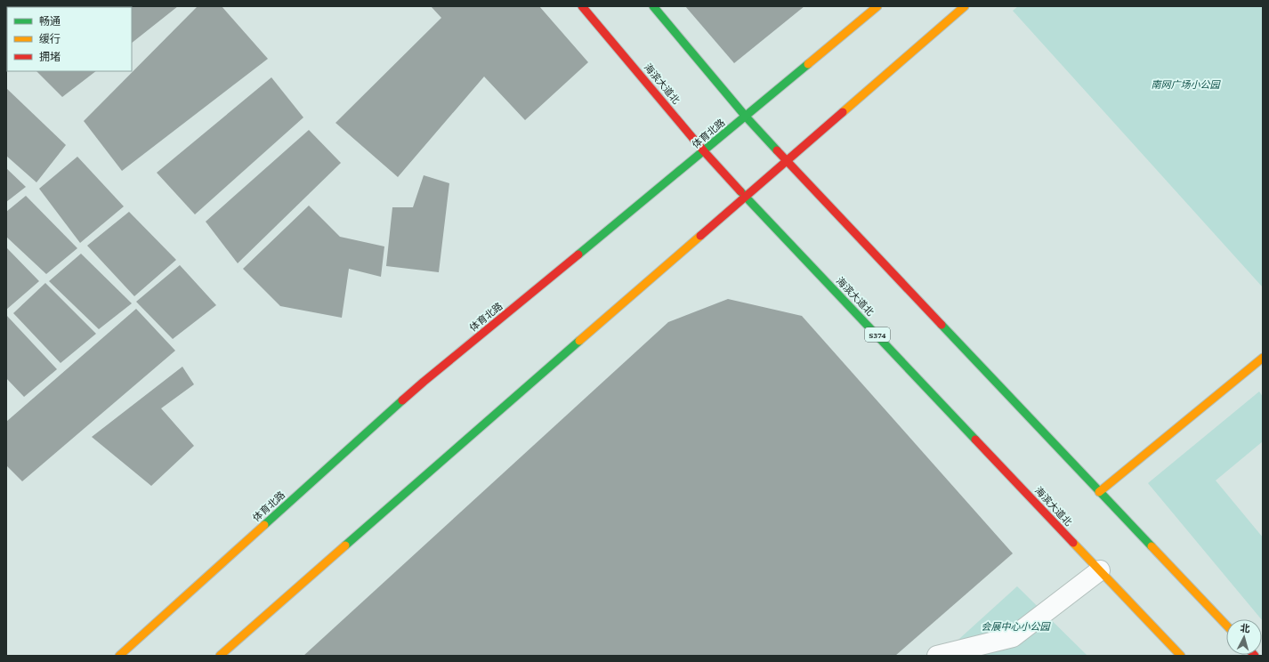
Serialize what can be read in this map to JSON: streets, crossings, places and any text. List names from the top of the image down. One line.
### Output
{"streets":{"main road":["海滨大道北","体育北路","S374"]},"crossings":[["海滨大道北","体育北路"]],"parks":["南网广场小公园","会展中心小公园"],"legend":["畅通","缓行","拥堵"],"north":"top"}
